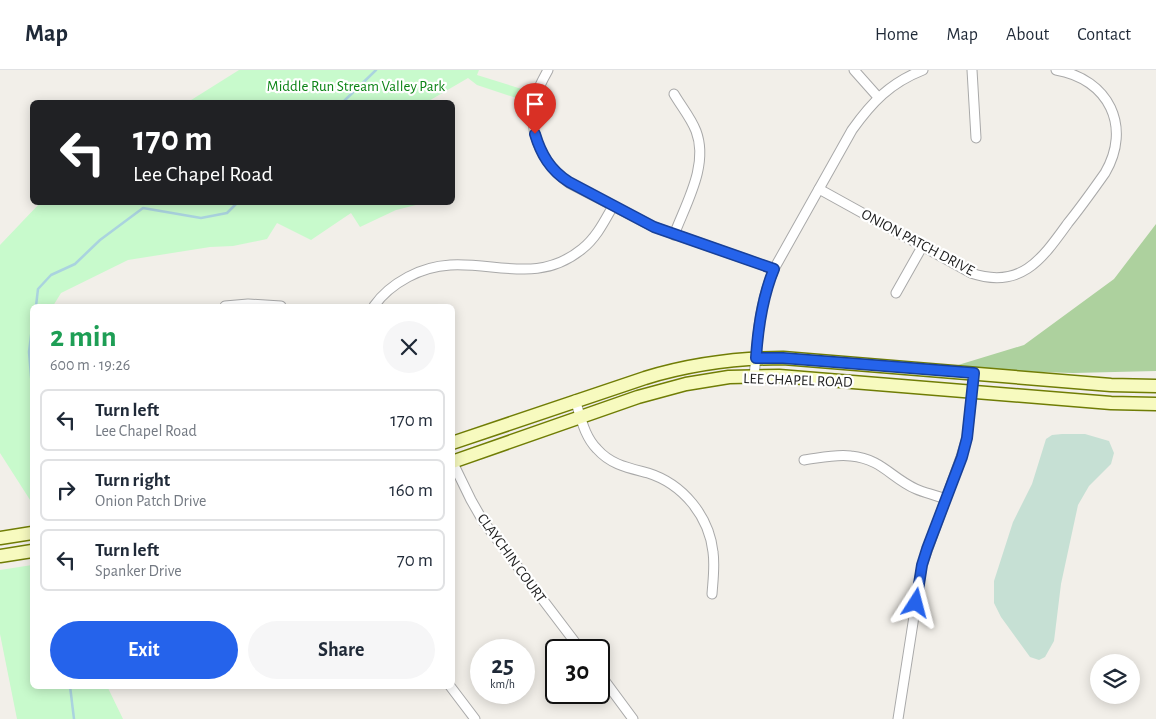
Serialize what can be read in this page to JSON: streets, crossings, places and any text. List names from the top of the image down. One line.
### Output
{"streets":{"main road":["LEE CHAPEL ROAD"],"street":["ONION PATCH DRIVE","CLAYCHIN COURT"]},"parks":["Middle Run Stream Valley Park"],"page":{"header":"Map","nav":["Home","Map","About","Contact"],"turn":["170 m","Lee Chapel Road"],"heading":["2 min","600 m · 19:26"],"list":[{"name":"Turn left","note":"Lee Chapel Road","value":"170 m"},{"name":"Turn right","note":"Onion Patch Drive","value":"160 m"},{"name":"Turn left","note":"Spanker Drive","value":"70 m"}],"buttons":["Exit","Share"],"speed":"25 km/h","limit":"30"}}
